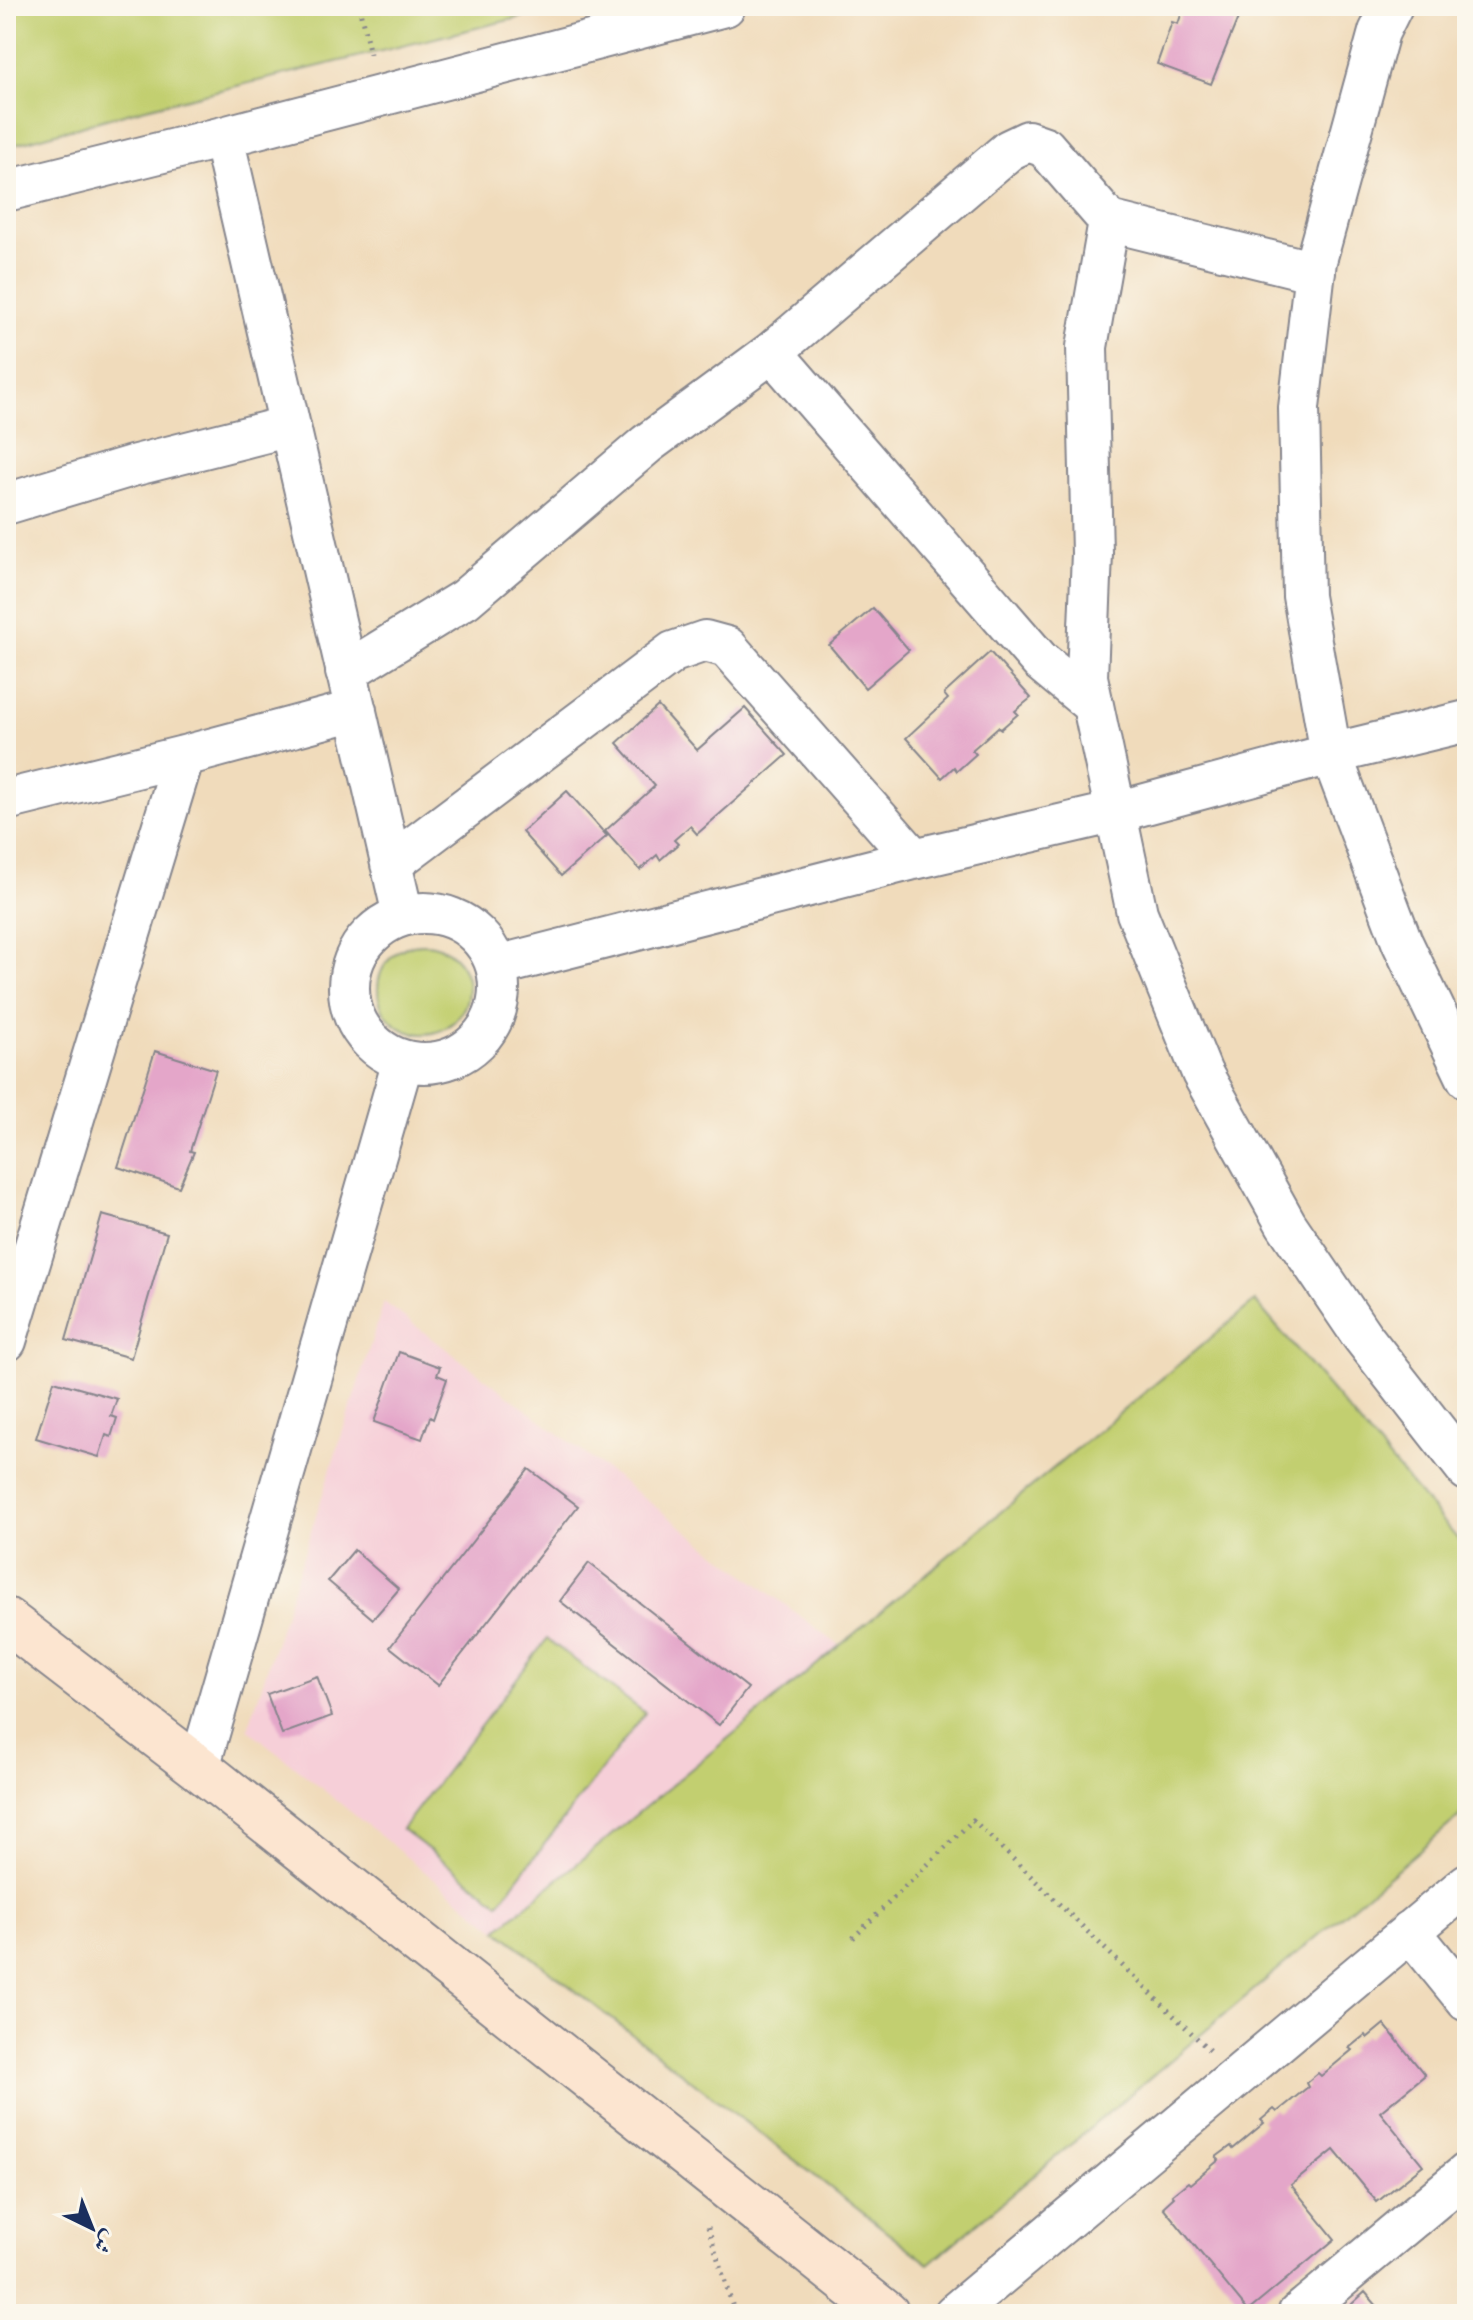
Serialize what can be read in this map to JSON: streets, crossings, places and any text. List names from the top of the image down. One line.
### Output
{"north":"bottom right"}
